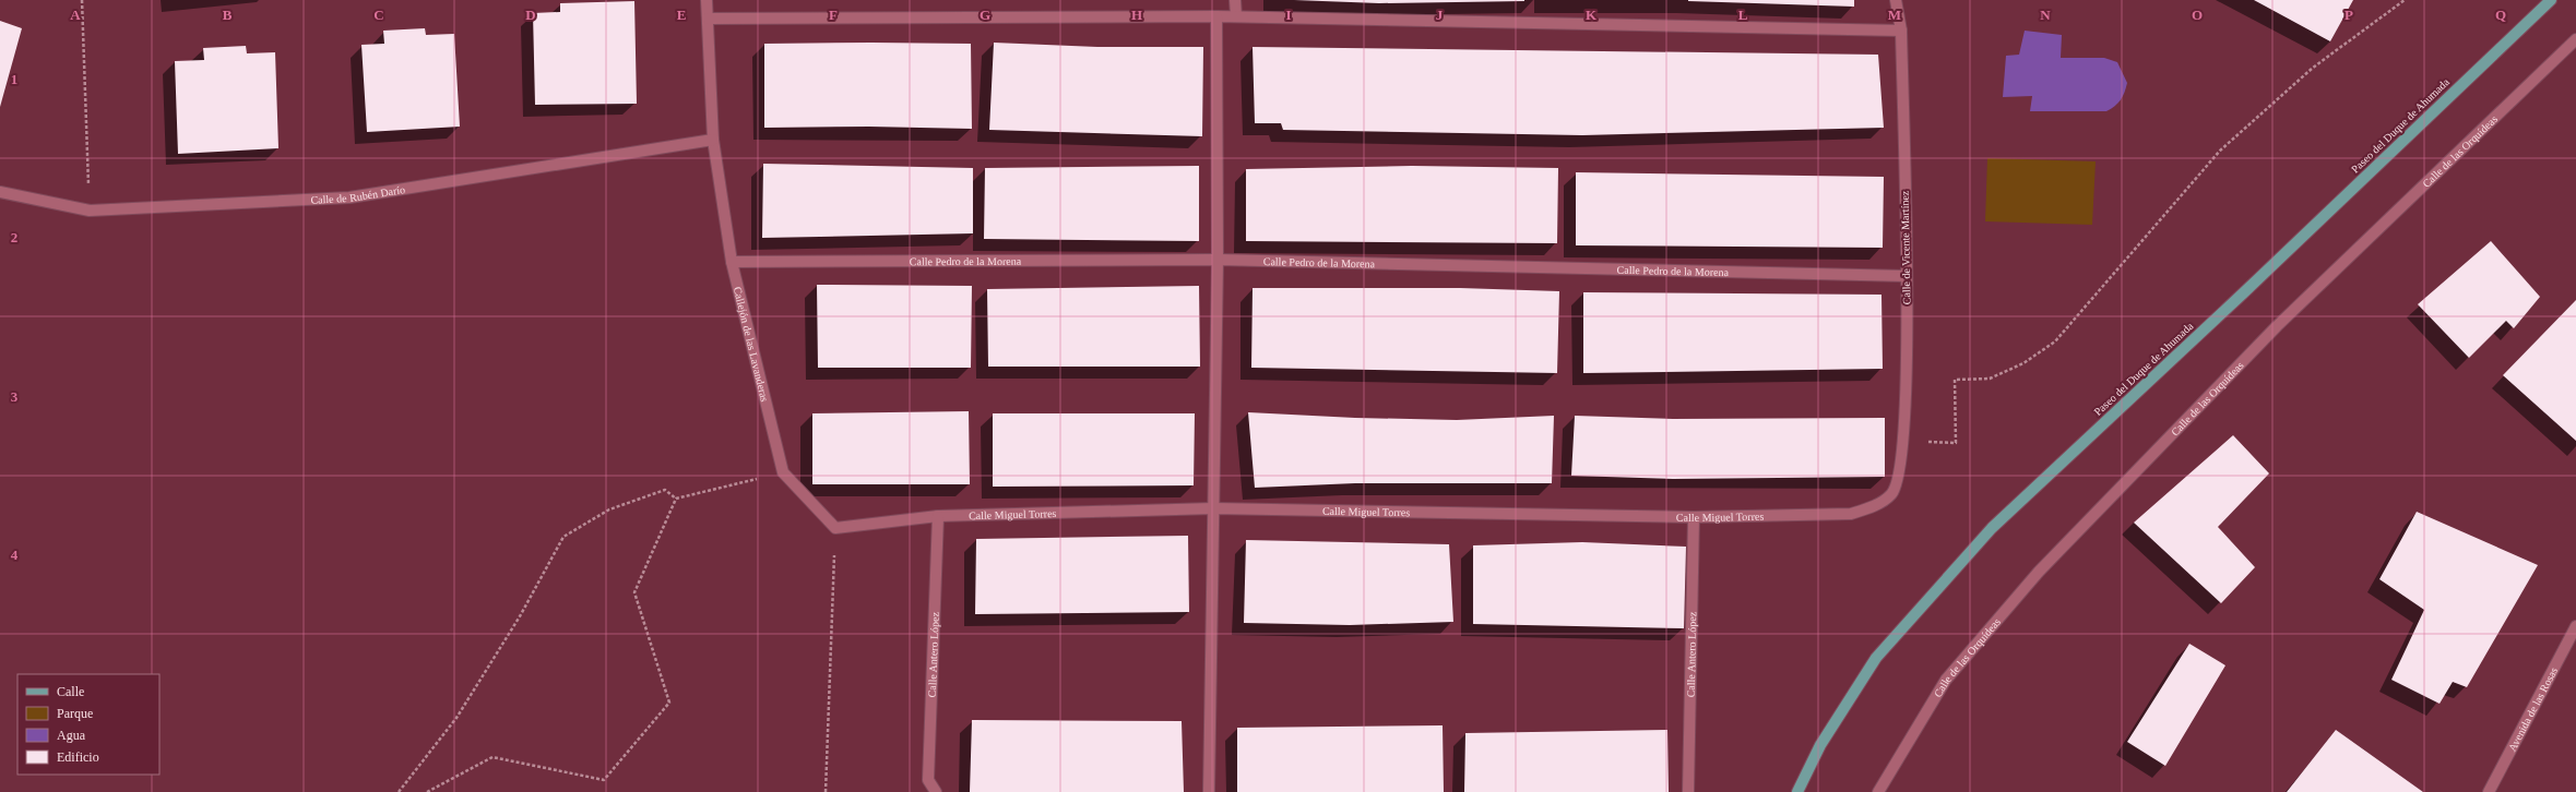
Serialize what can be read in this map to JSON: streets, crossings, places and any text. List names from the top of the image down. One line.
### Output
{"streets":{"main road":["Paseo del Duque de Ahumada"],"street":["Calle de las Orquídeas","Calle de Rubén Darío","Calle de Vicente Martínez","Calle Pedro de la Morena","Callejón de las Lavanderas","Calle Miguel Torres","Calle Antero López","Avenida de las Rosas"]},"crossings":[["Calle de Rubén Darío","Callejón de las Lavanderas"],["Calle de Vicente Martínez","Calle Pedro de la Morena"],["Calle de Vicente Martínez","Calle Miguel Torres"],["Calle Pedro de la Morena","Callejón de las Lavanderas"],["Callejón de las Lavanderas","Calle Miguel Torres"],["Calle Miguel Torres","Calle Antero López"]],"legend":["Calle","Parque","Agua","Edificio"],"grid":{"columns":["A","B","C","D","E","F","G","H","I","J","K","L","M","N","O","P","Q"],"rows":["1","2","3","4"]}}
